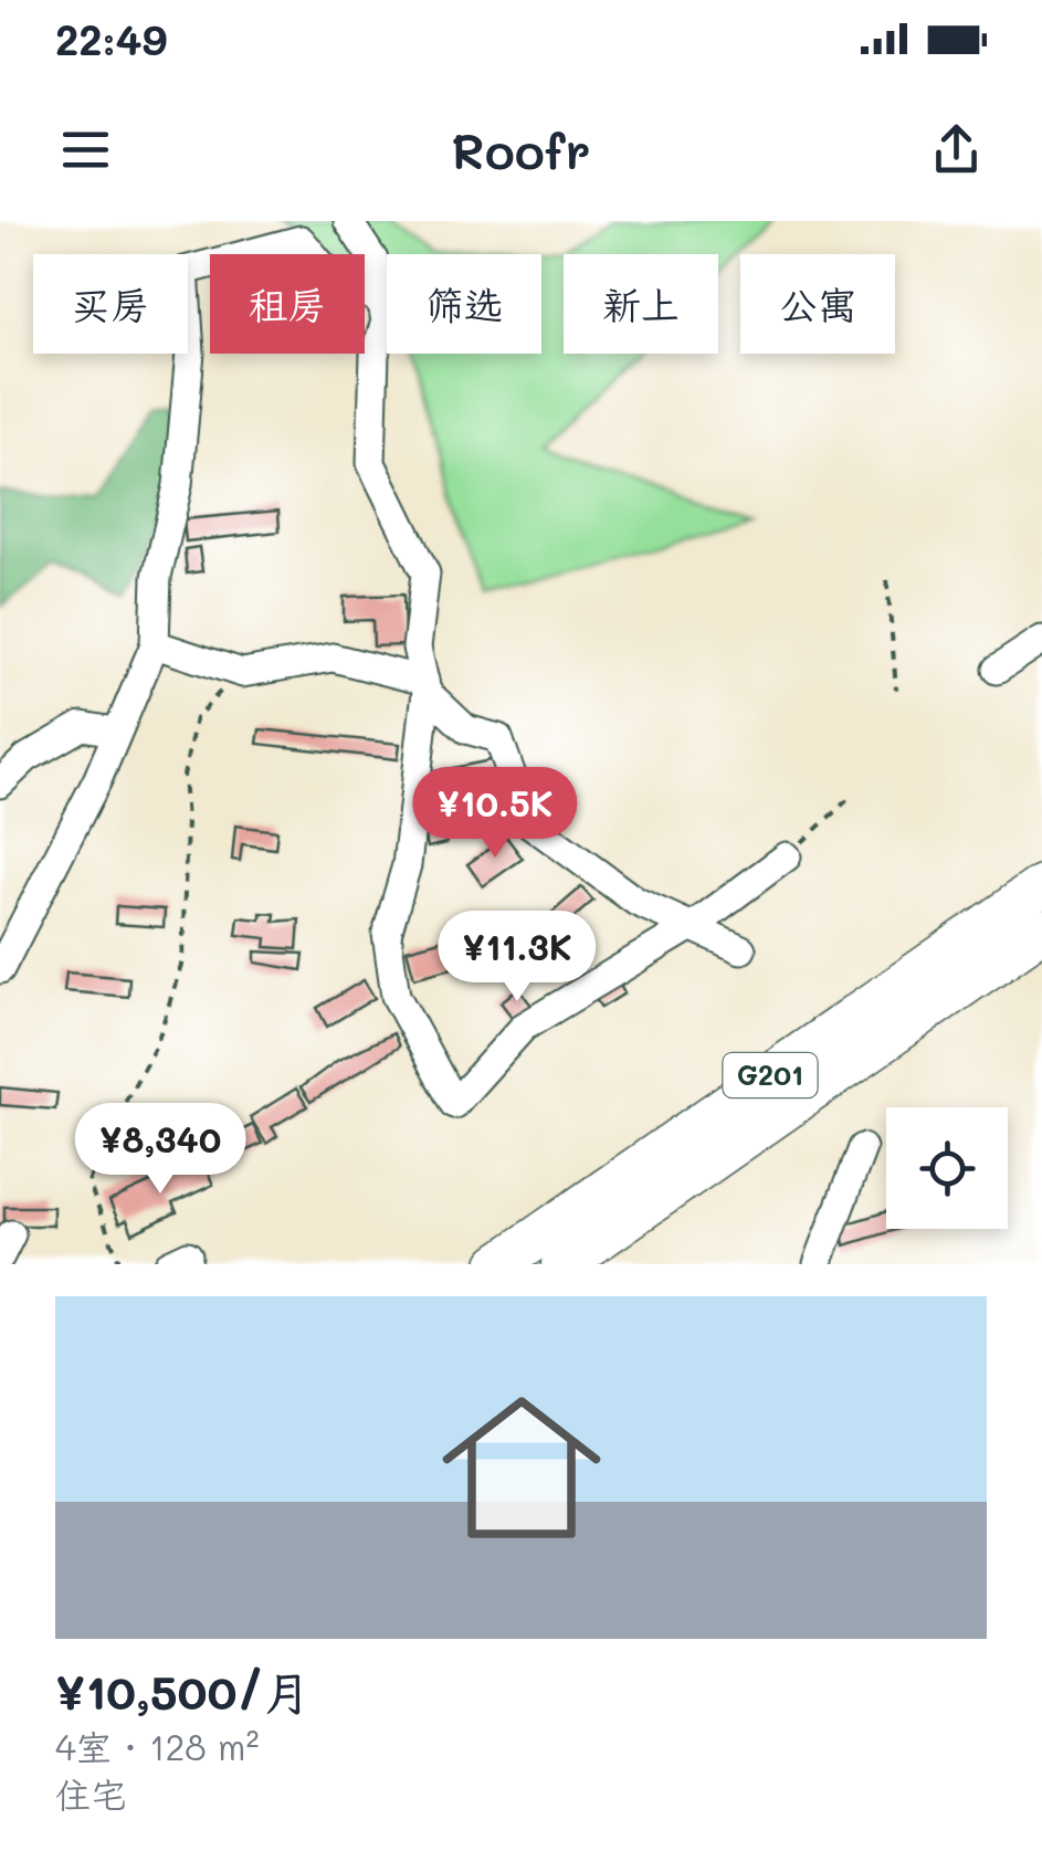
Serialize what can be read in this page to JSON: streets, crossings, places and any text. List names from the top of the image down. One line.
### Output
{"streets":{"highway":["G201"]},"page":{"status":"22:49","header":"Roofr","chip":["买房","租房","筛选","新上","公寓"],"price":["¥10.5K","¥11.3K","¥8,340"],"list":[{"name":"¥10,500/月","note":"4室 · 128 m² · 住宅"}]}}
